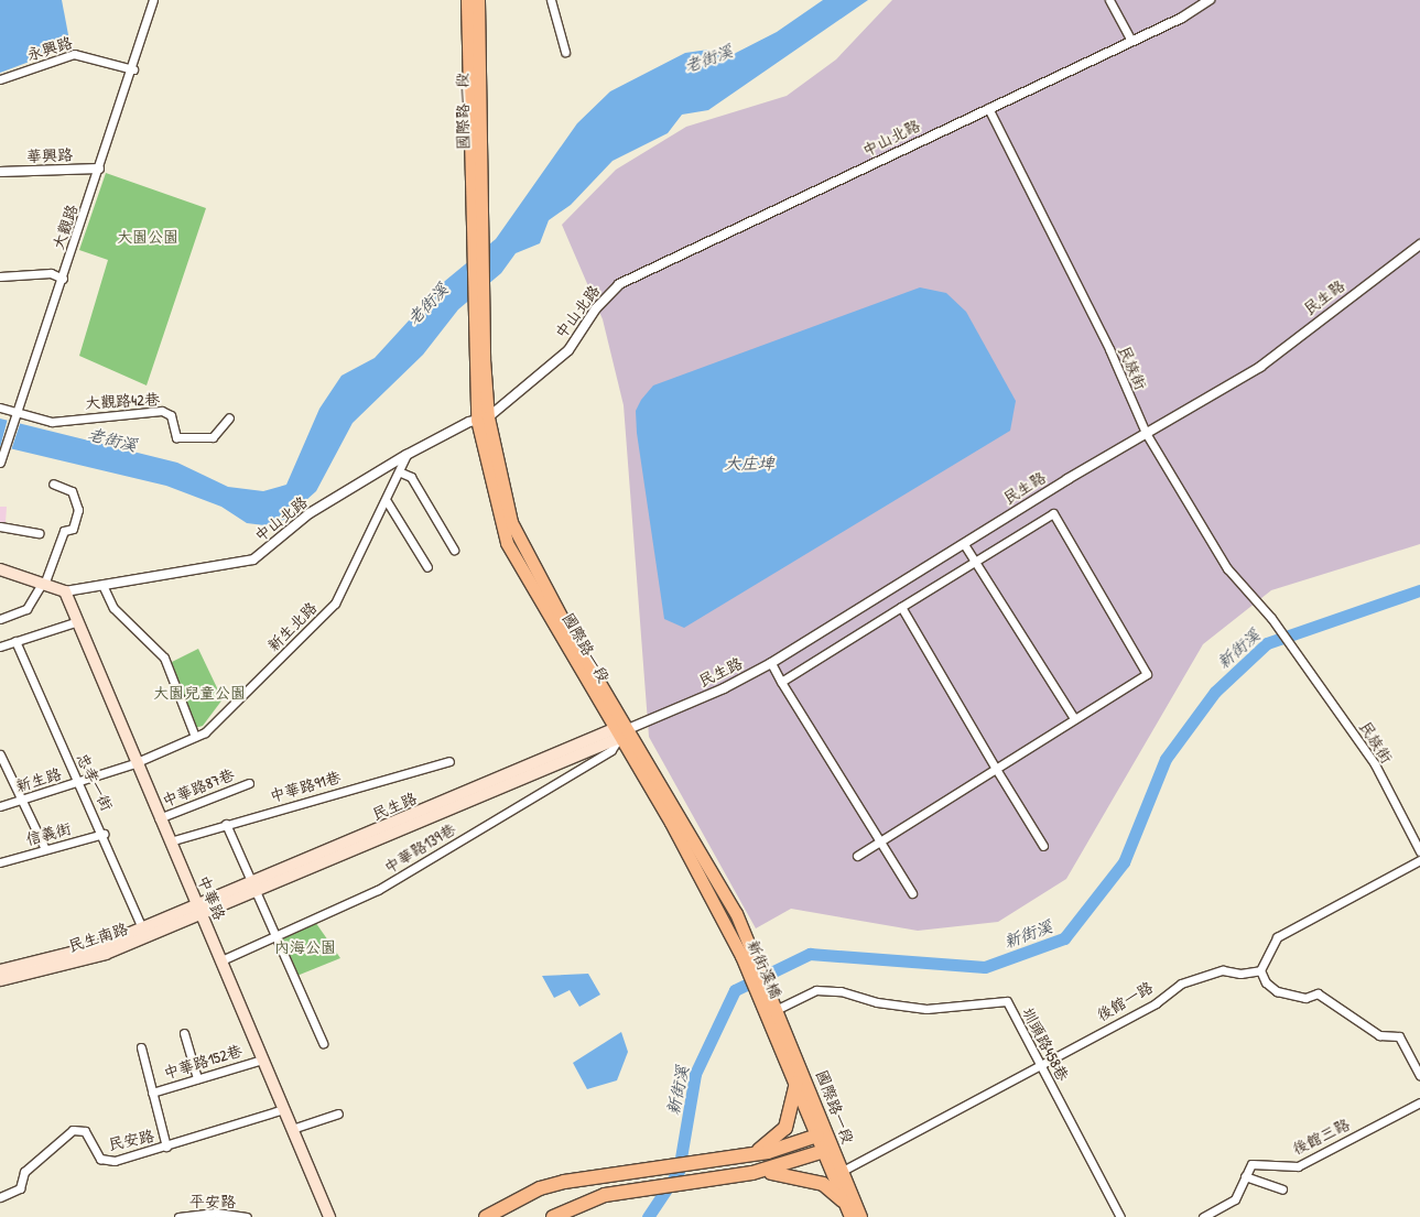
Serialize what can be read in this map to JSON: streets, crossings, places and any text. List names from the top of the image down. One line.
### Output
{"streets":{"main road":["國際路一段","民生路","中華路","民生南路","新街溪橋"],"street":["永興路","中山北路","華興路","大觀路","民族街","大觀路42巷","新生北路","新生路","忠孝一街","中華路91巷","中華路87巷","信義街","中華路139巷","後館一路","圳頭路458巷","中華路152巷","後館三路","民安路","平安路"]},"crossings":[["永興路","大觀路"],["國際路一段","中山北路"],["國際路一段","民生路"],["國際路一段","中華路139巷"],["國際路一段","新街溪橋"],["國際路一段","後館一路"],["國際路一段","圳頭路458巷"],["中山北路","民族街"],["中山北路","新生北路"],["中山北路","中華路"],["華興路","大觀路"],["大觀路","大觀路42巷"],["民生路","民族街"],["民生路","中華路139巷"],["民生路","中華路"],["民生路","民生南路"],["新生北路","新生路"],["新生北路","中華路"],["新生路","忠孝一街"],["新生路","中華路"],["忠孝一街","信義街"],["忠孝一街","民生南路"],["中華路91巷","中華路"],["中華路87巷","中華路"],["中華路139巷","中華路"],["中華路","民生南路"],["中華路","中華路152巷"],["中華路","民安路"],["新街溪橋","圳頭路458巷"],["後館一路","圳頭路458巷"]],"water":["老街溪","大庄埤","新街溪"],"parks":["大園公園","大園兒童公園","內海公園"]}
